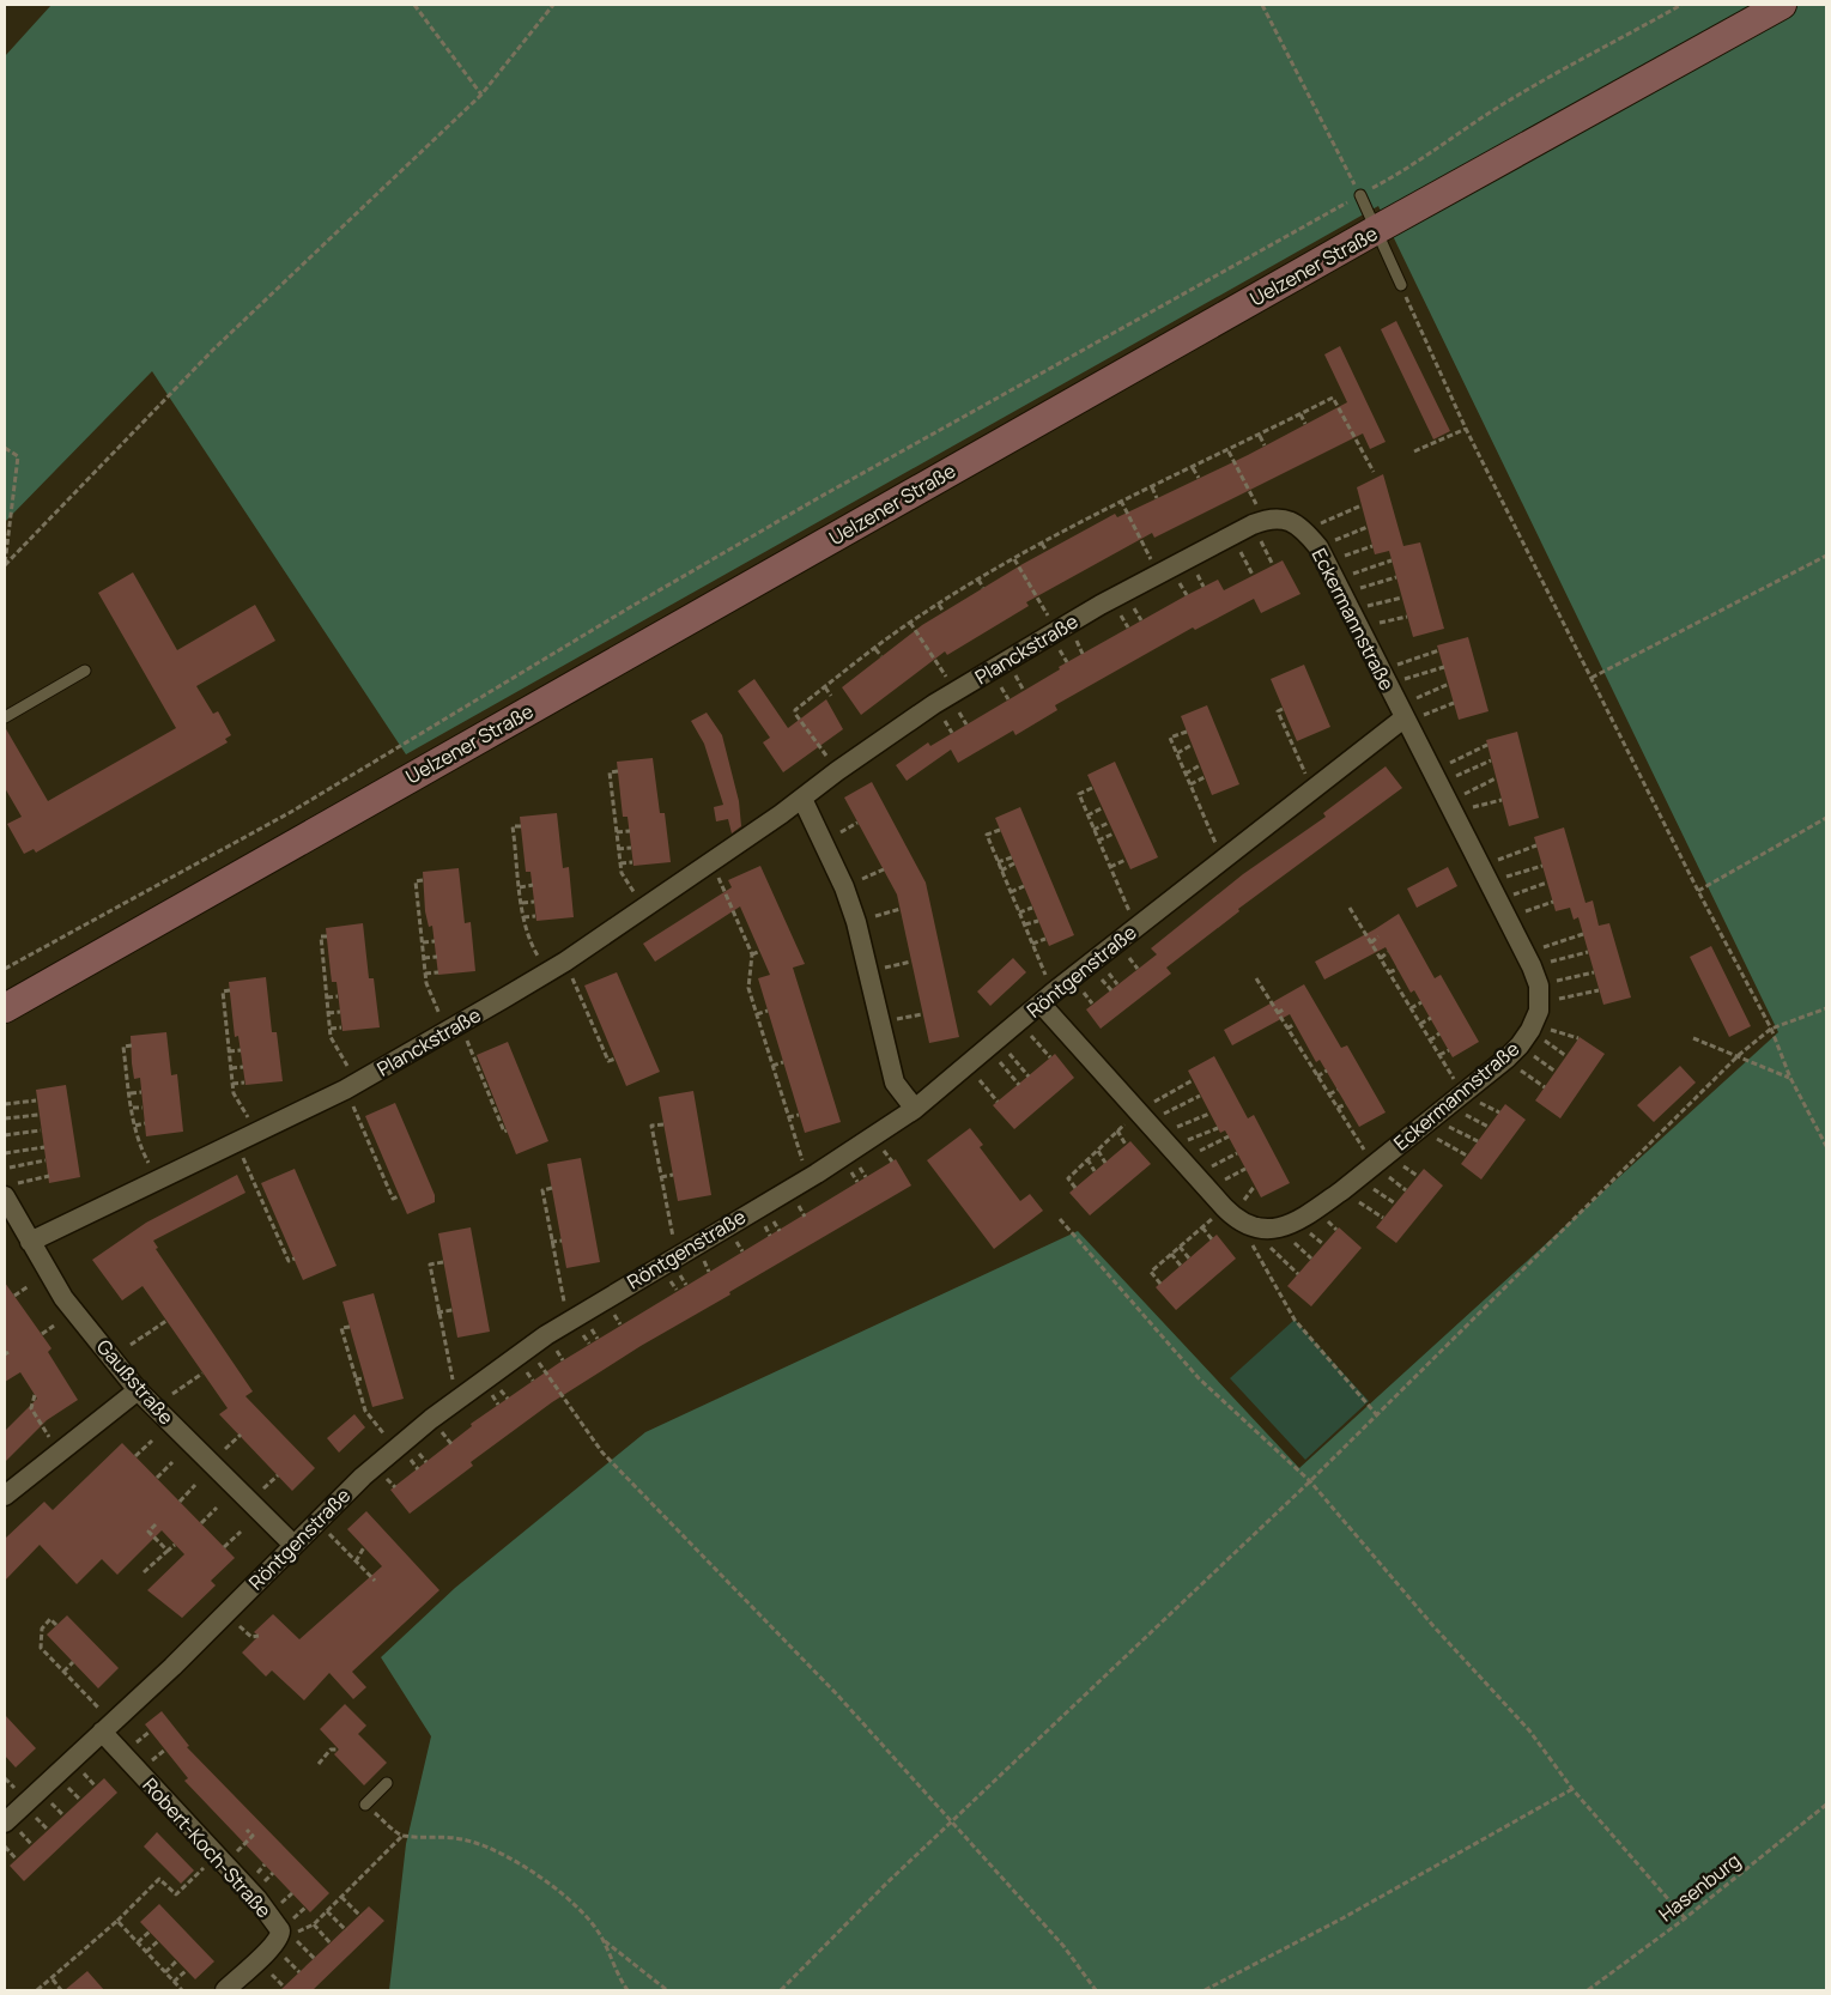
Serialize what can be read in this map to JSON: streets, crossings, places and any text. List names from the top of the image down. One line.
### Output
{"streets":{"main road":["Uelzener Straße"],"street":["Eckermannstraße","Planckstraße","Röntgenstraße","Gaußstraße","Robert-Koch-Straße"],"path":["Hasenburg"]},"crossings":[["Eckermannstraße","Planckstraße"],["Eckermannstraße","Röntgenstraße"],["Planckstraße","Gaußstraße"],["Röntgenstraße","Gaußstraße"],["Röntgenstraße","Robert-Koch-Straße"]]}
